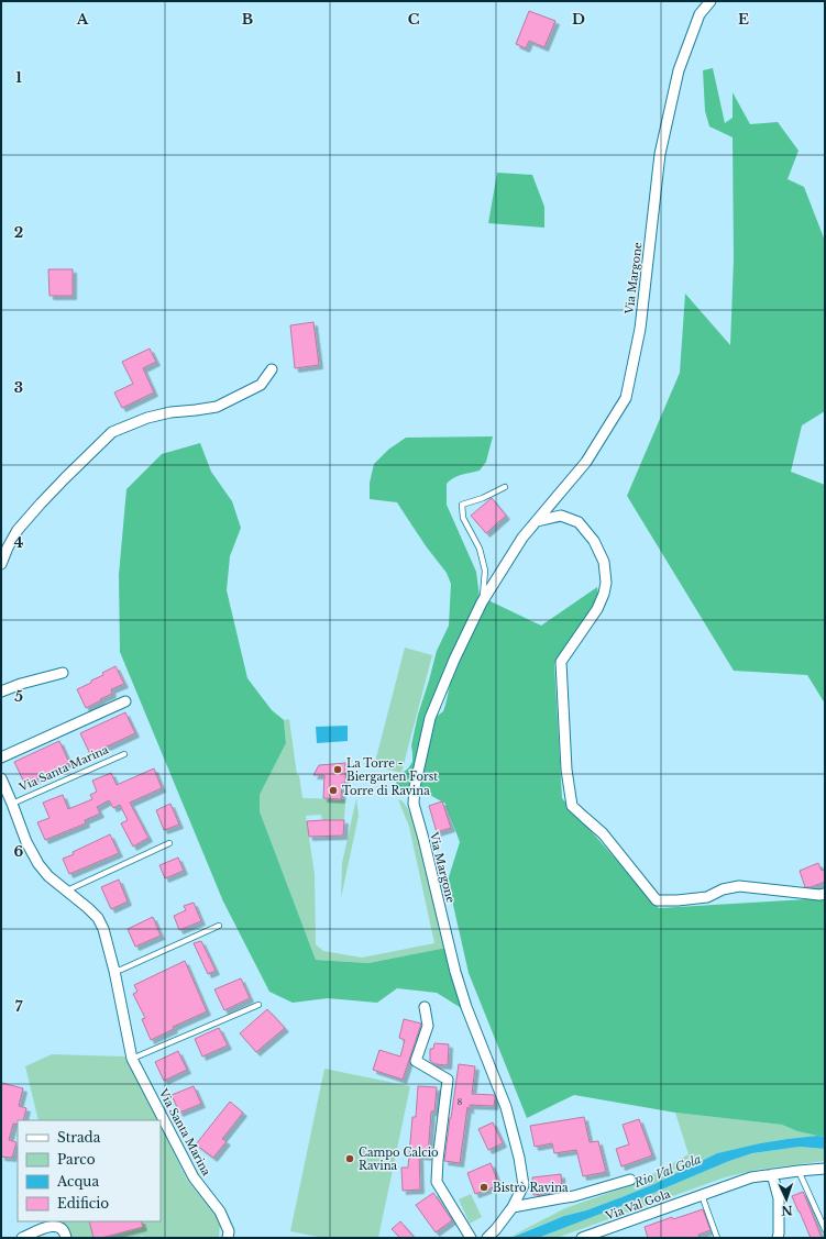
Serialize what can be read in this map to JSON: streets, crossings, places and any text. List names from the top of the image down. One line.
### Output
{"streets":{"street":["Via Margone","Via Santa Marina","Via Val Gola"]},"water":["Rio Val Gola"],"places":["La Torre - Biergarten Forst","Torre di Ravina","Campo Calcio Ravina","Bistrò Ravina"],"house_numbers":["8"],"legend":["Strada","Parco","Acqua","Edificio"],"north":"bottom","grid":{"columns":["A","B","C","D","E"],"rows":["1","2","3","4","5","6","7"]}}
